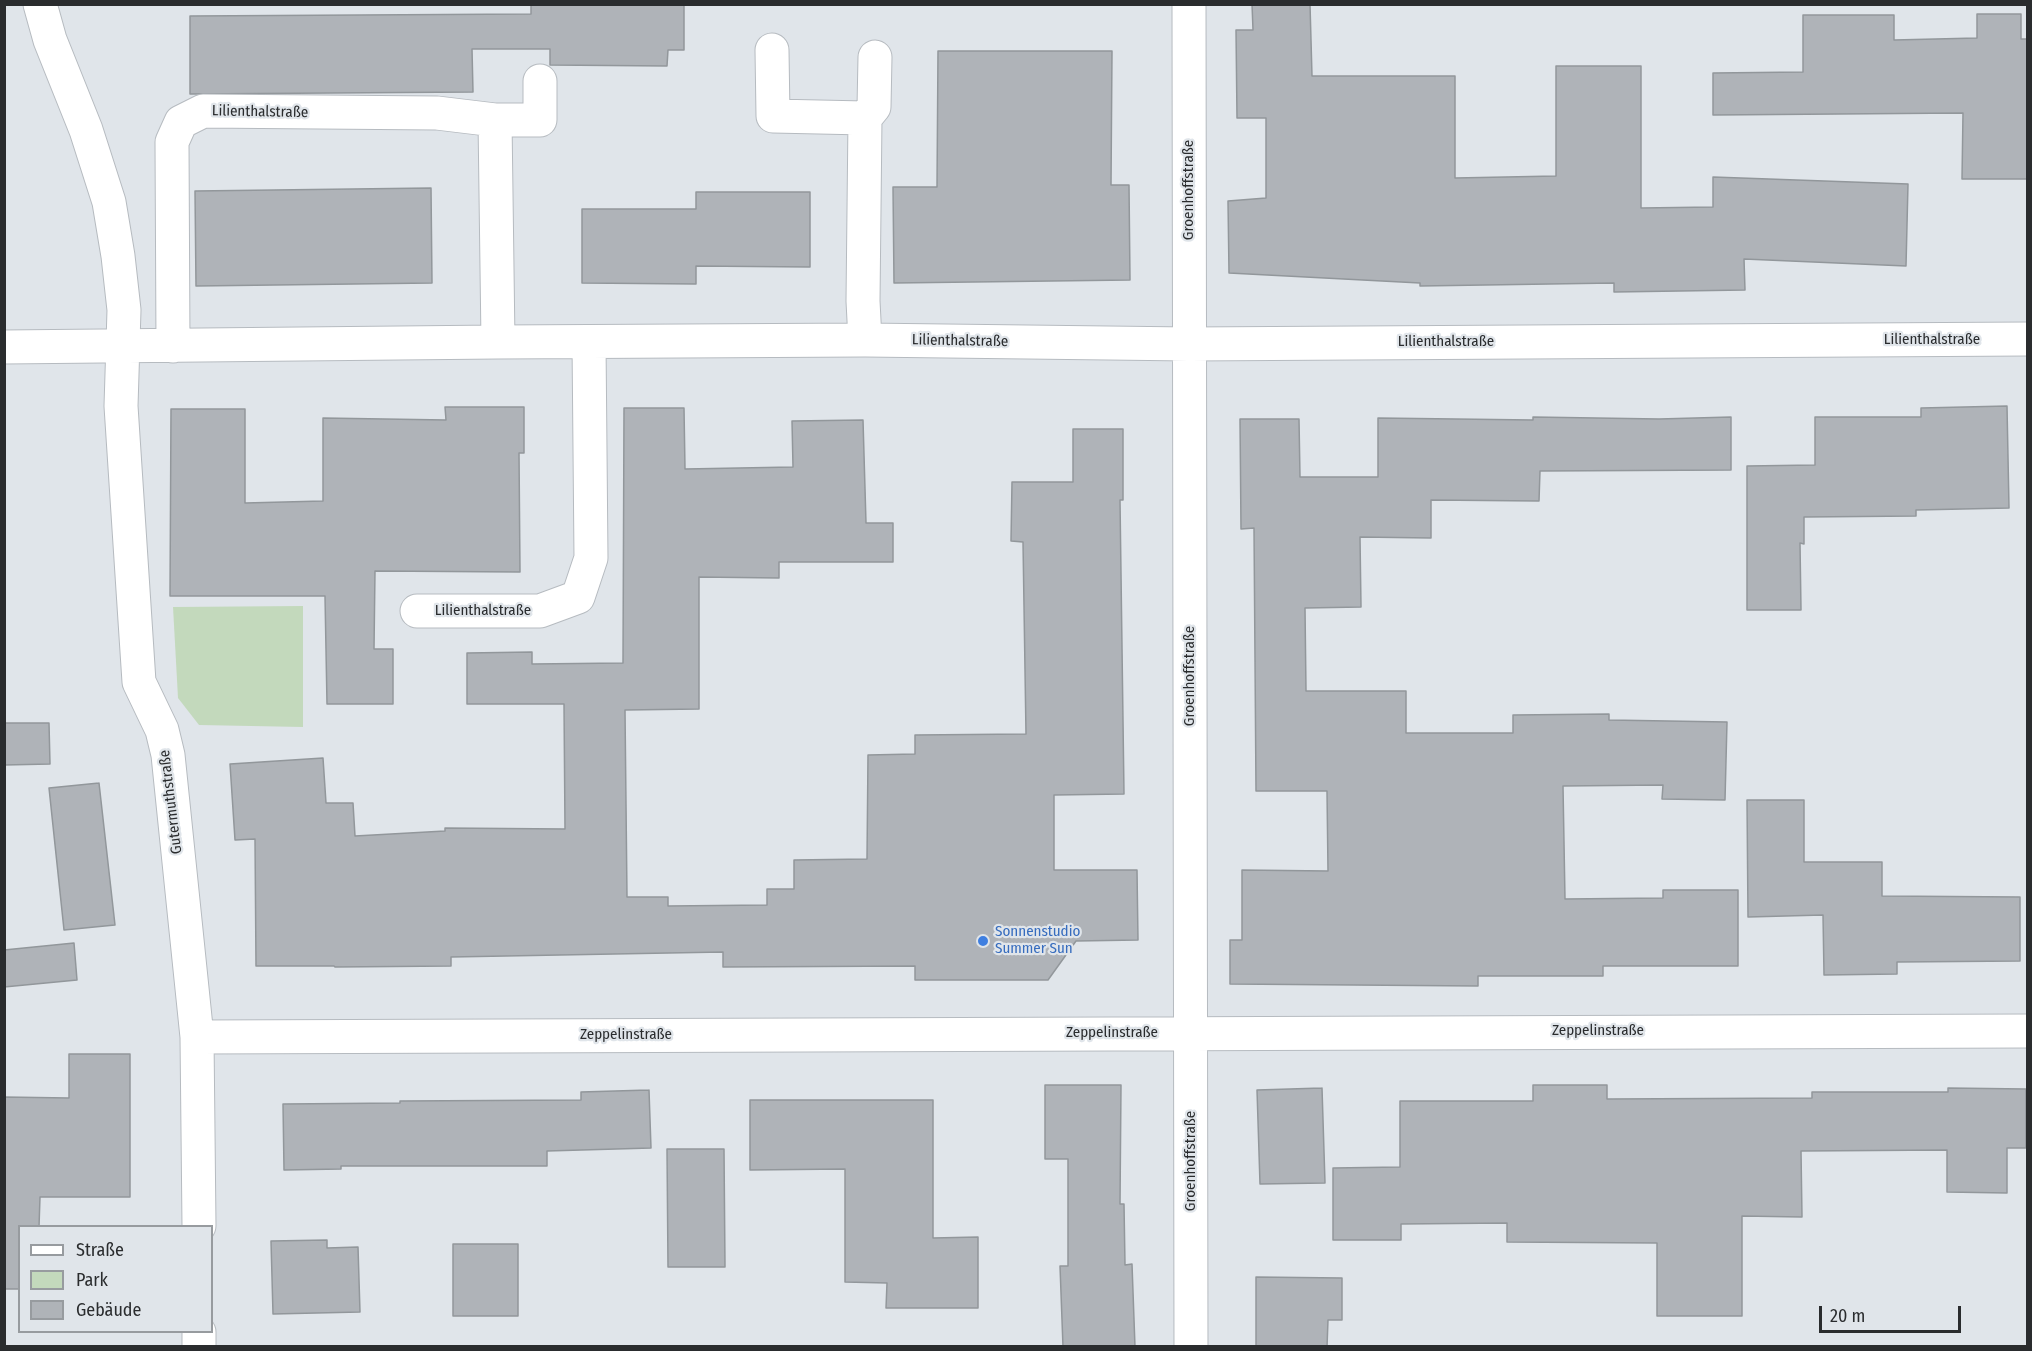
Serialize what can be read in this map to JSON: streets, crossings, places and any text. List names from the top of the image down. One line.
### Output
{"streets":{"street":["Lilienthalstraße","Groenhoffstraße","Gutermuthstraße","Zeppelinstraße"]},"crossings":[["Lilienthalstraße","Groenhoffstraße"],["Lilienthalstraße","Gutermuthstraße"],["Groenhoffstraße","Zeppelinstraße"],["Gutermuthstraße","Zeppelinstraße"]],"places":["Sonnenstudio Summer Sun"],"legend":["Straße","Park","Gebäude"],"scale_bar":"20 m"}
